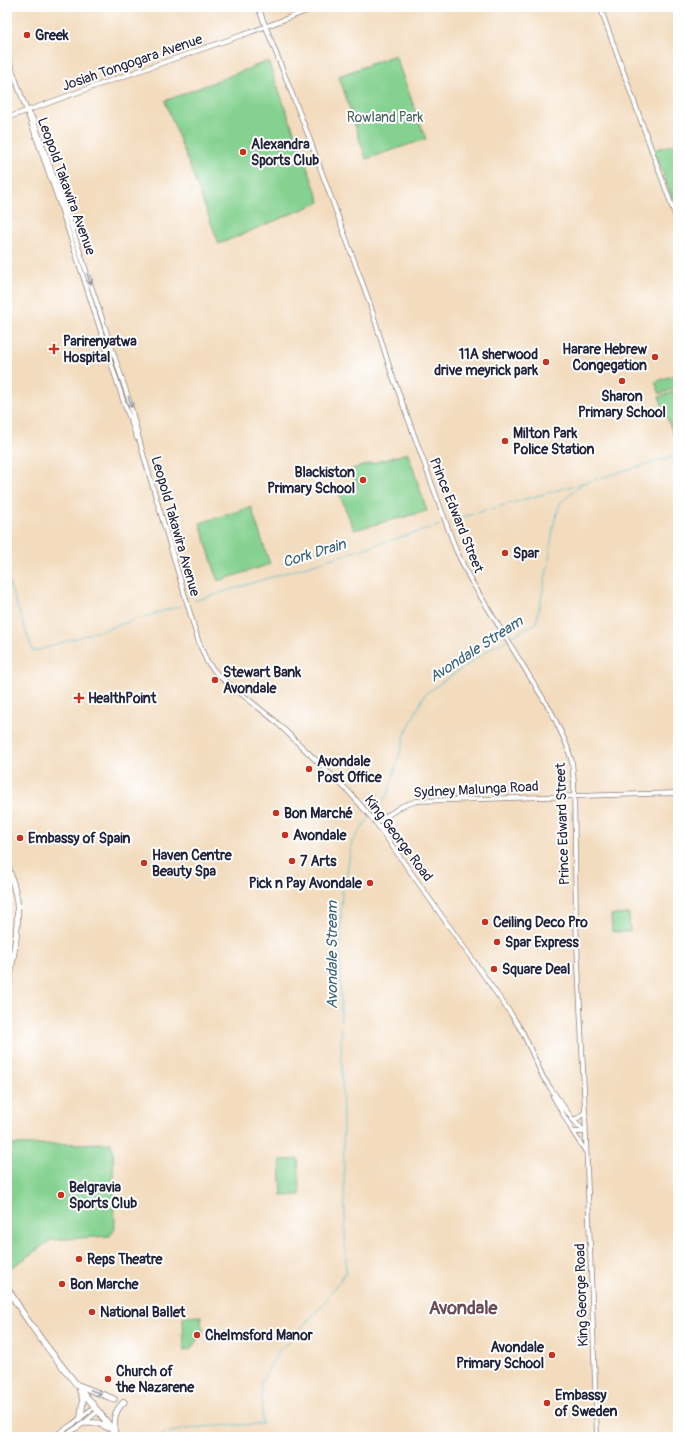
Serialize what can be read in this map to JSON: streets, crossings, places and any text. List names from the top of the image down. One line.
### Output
{"streets":{"main road":["Josiah Tongogara Avenue","Leopold Takawira Avenue","Prince Edward Street","Sydney Malunga Road","King George Road"]},"crossings":[["Josiah Tongogara Avenue","Leopold Takawira Avenue"],["Josiah Tongogara Avenue","Prince Edward Street"],["Leopold Takawira Avenue","King George Road"],["Prince Edward Street","Sydney Malunga Road"],["Prince Edward Street","King George Road"],["Sydney Malunga Road","King George Road"]],"districts":["Avondale"],"water":["Cork Drain","Avondale Stream"],"parks":["Rowland Park"],"places":{"other":["Greek","Alexandra Sports Club","Harare Hebrew Congegation","11A sherwood drive meyrick park","Sharon Primary School","Milton Park Police Station","Blackiston Primary School","Spar","Stewart Bank Avondale","Avondale Post Office","Bon Marché","Avondale","Embassy of Spain","7 Arts","Haven Centre Beauty Spa","Pick n Pay Avondale","Ceiling Deco Pro","Spar Express","Square Deal","Belgravia Sports Club","Reps Theatre","Bon Marche","National Ballet","Chelmsford Manor","Avondale Primary School","Church of the Nazarene","Embassy of Sweden"],"health":["Parirenyatwa Hospital","HealthPoint"]}}
